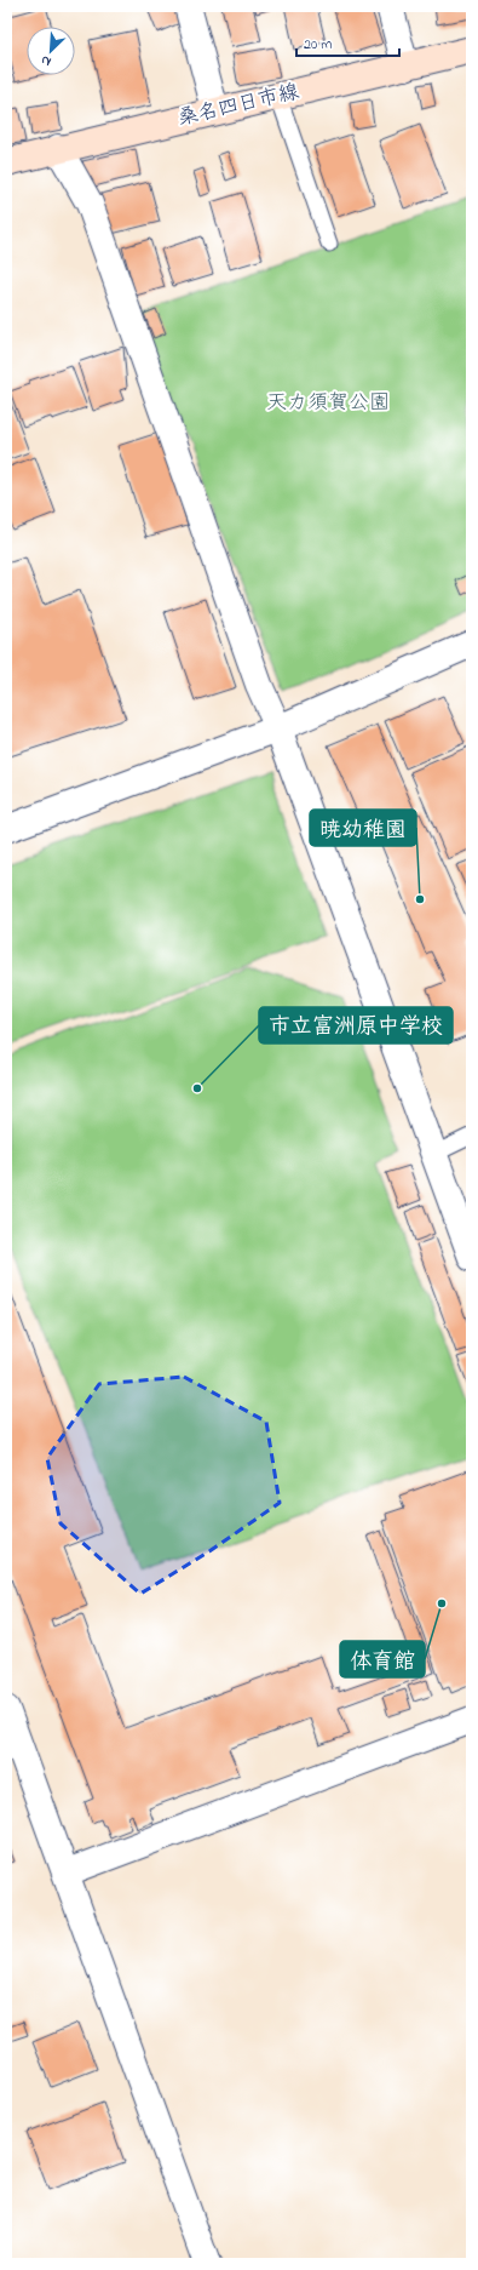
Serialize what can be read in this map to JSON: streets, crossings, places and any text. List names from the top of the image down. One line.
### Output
{"streets":{"main road":["桑名四日市線"]},"parks":["天カ須賀公園"],"places":["暁幼稚園","市立富洲原中学校","体育館"],"scale_bar":"20 m","north":"bottom left"}
